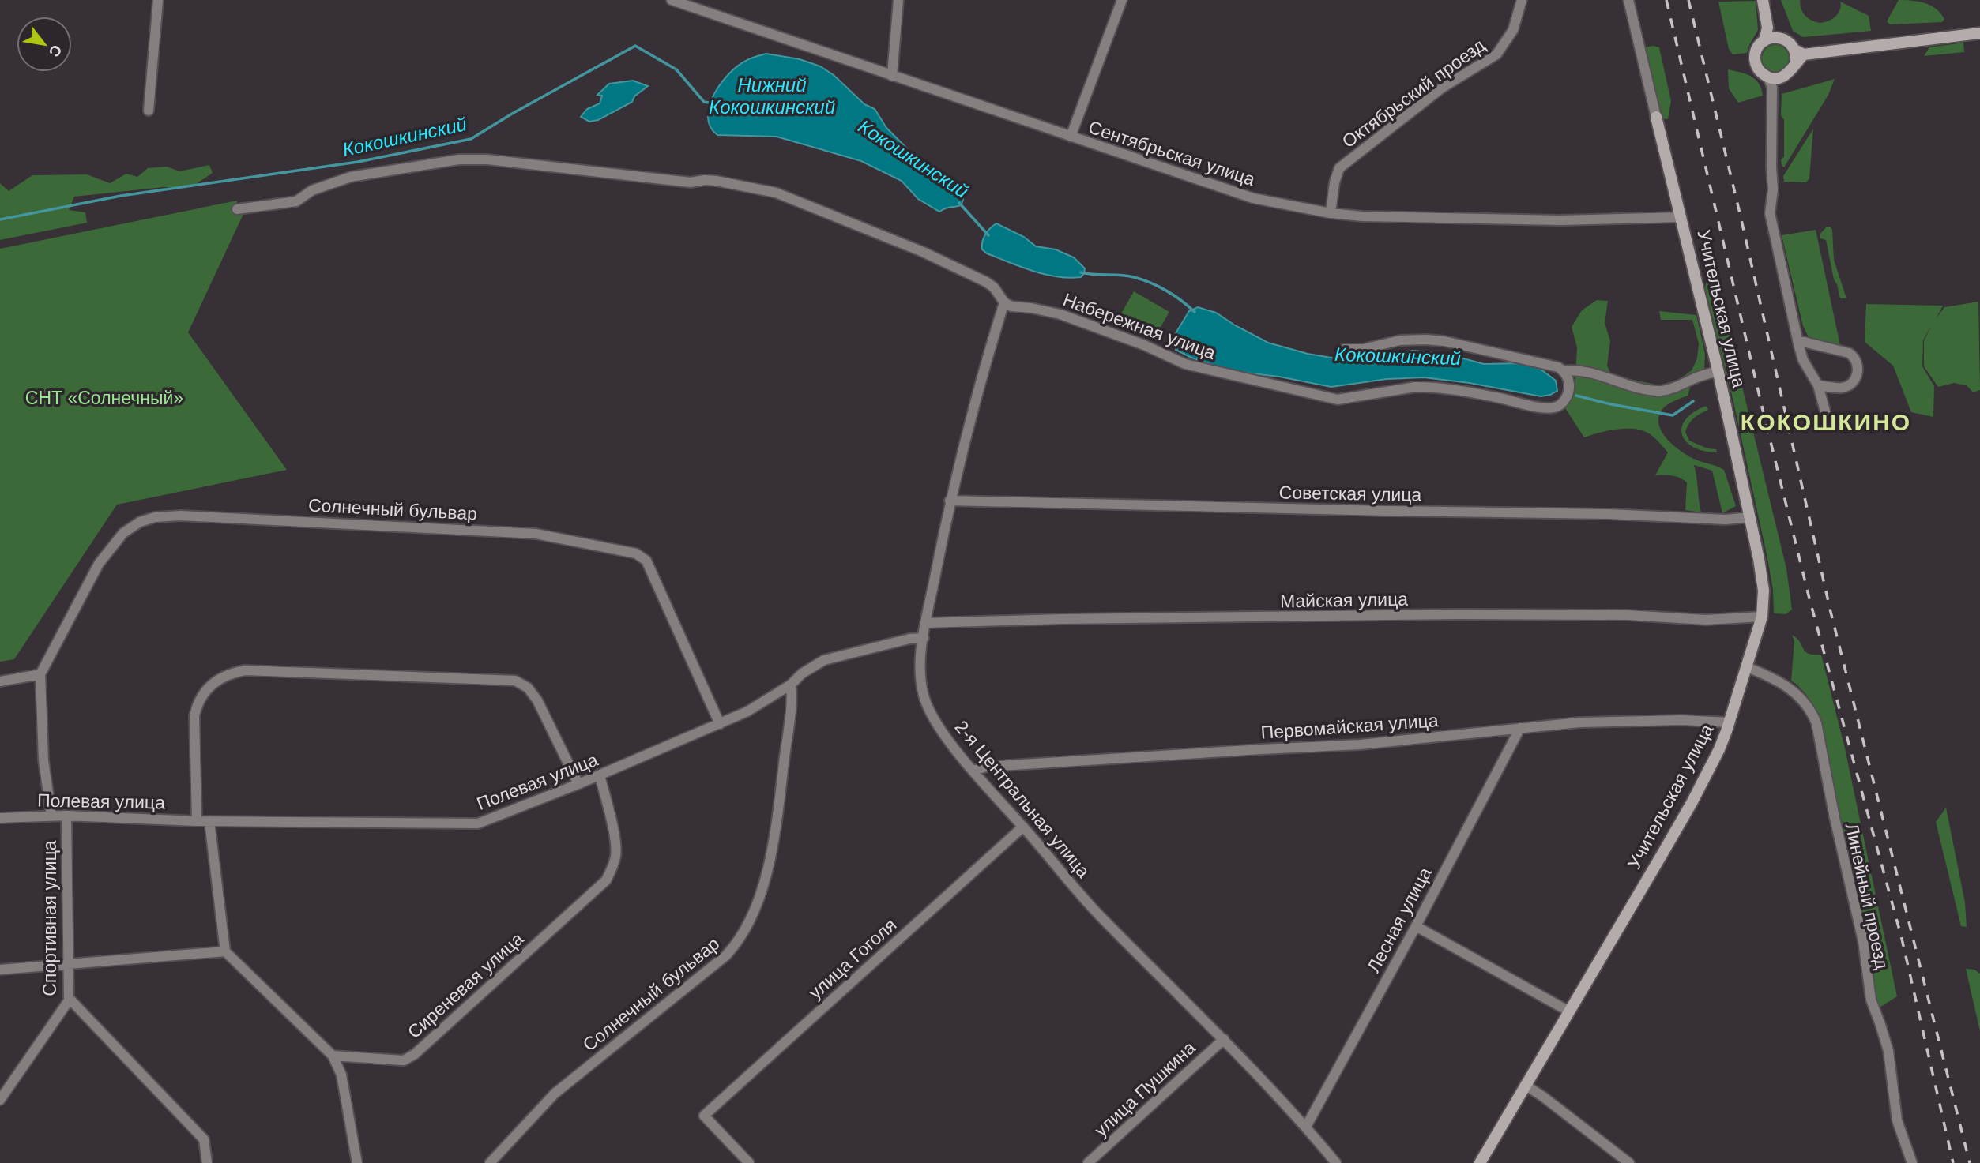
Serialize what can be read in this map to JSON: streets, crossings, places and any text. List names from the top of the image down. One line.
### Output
{"streets":{"street":["Октябрьский проезд","Сентябрьская улица","Учительская улица","Набережная улица","Советская улица","Солнечный бульвар","Майская улица","Первомайская улица","Полевая улица","2-я Центральная улица","Линейный проезд","Спортивная улица","Лесная улица","улица Гоголя","Сиреневая улица","улица Пушкина"]},"crossings":[["Октябрьский проезд","Сентябрьская улица"],["Сентябрьская улица","Учительская улица"],["Учительская улица","Советская улица"],["Учительская улица","Майская улица"],["Учительская улица","Первомайская улица"],["Учительская улица","Линейный проезд"],["Набережная улица","2-я Центральная улица"],["Советская улица","2-я Центральная улица"],["Солнечный бульвар","Полевая улица"],["Майская улица","2-я Центральная улица"],["Первомайская улица","2-я Центральная улица"],["Первомайская улица","Лесная улица"],["Полевая улица","2-я Центральная улица"],["Полевая улица","Спортивная улица"],["Полевая улица","Сиреневая улица"],["2-я Центральная улица","Лесная улица"],["2-я Центральная улица","улица Гоголя"],["2-я Центральная улица","улица Пушкина"]],"districts":["КОКОШКИНО"],"water":["Нижний Кокошкинский","Кокошкинский"],"parks":["СНТ «Солнечный»"],"north":"bottom right"}
